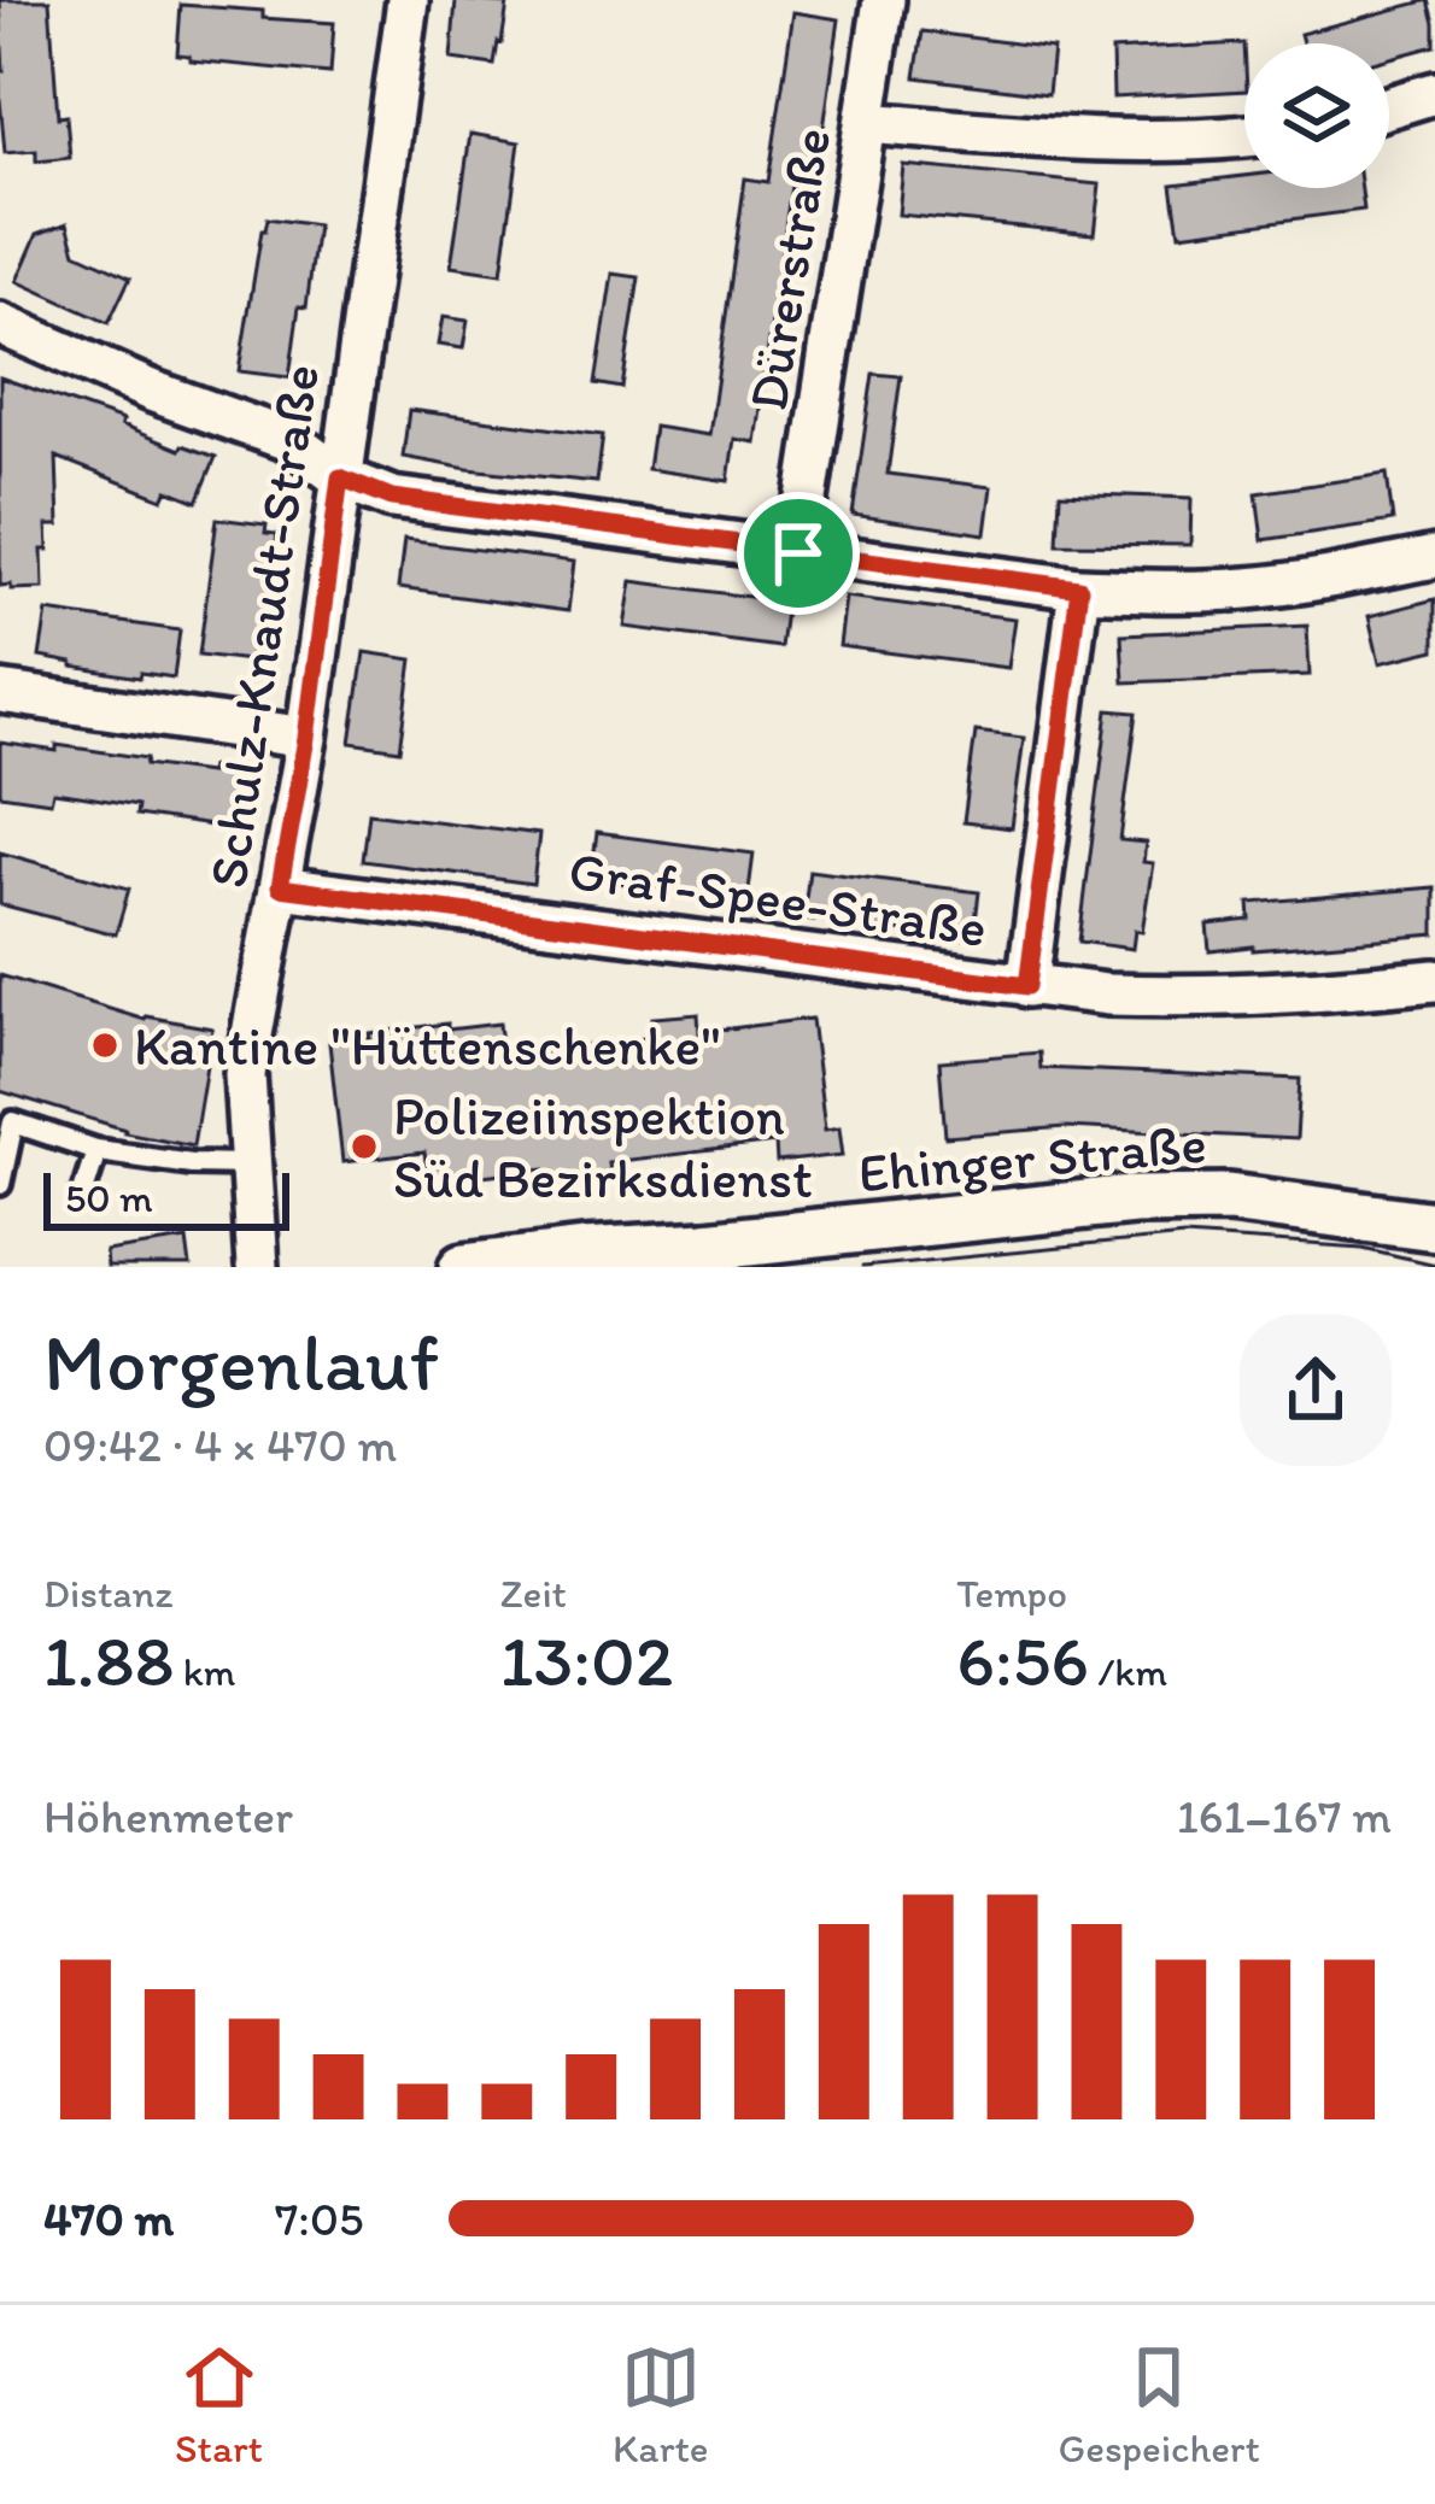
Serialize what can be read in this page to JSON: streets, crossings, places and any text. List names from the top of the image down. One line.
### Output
{"streets":{"street":["Dürerstraße","Schulz-Knaudt-Straße","Graf-Spee-Straße","Ehinger Straße"]},"crossings":[["Schulz-Knaudt-Straße","Graf-Spee-Straße"]],"places":["Kantine \"Hüttenschenke\"","Polizeiinspektion Süd Bezirksdienst"],"scale_bar":"50 m","page":{"scale":"50 m","heading":["Morgenlauf","09:42 · 4 × 470 m"],"stats":[["Distanz","1.88 km"],["Zeit","13:02"],["Tempo","6:56 /km"]],"chart":["Höhenmeter","161–167 m"],"list":[{"name":"470 m","note":"7:05"}],"tabs":["Start","Karte","Gespeichert"]}}
